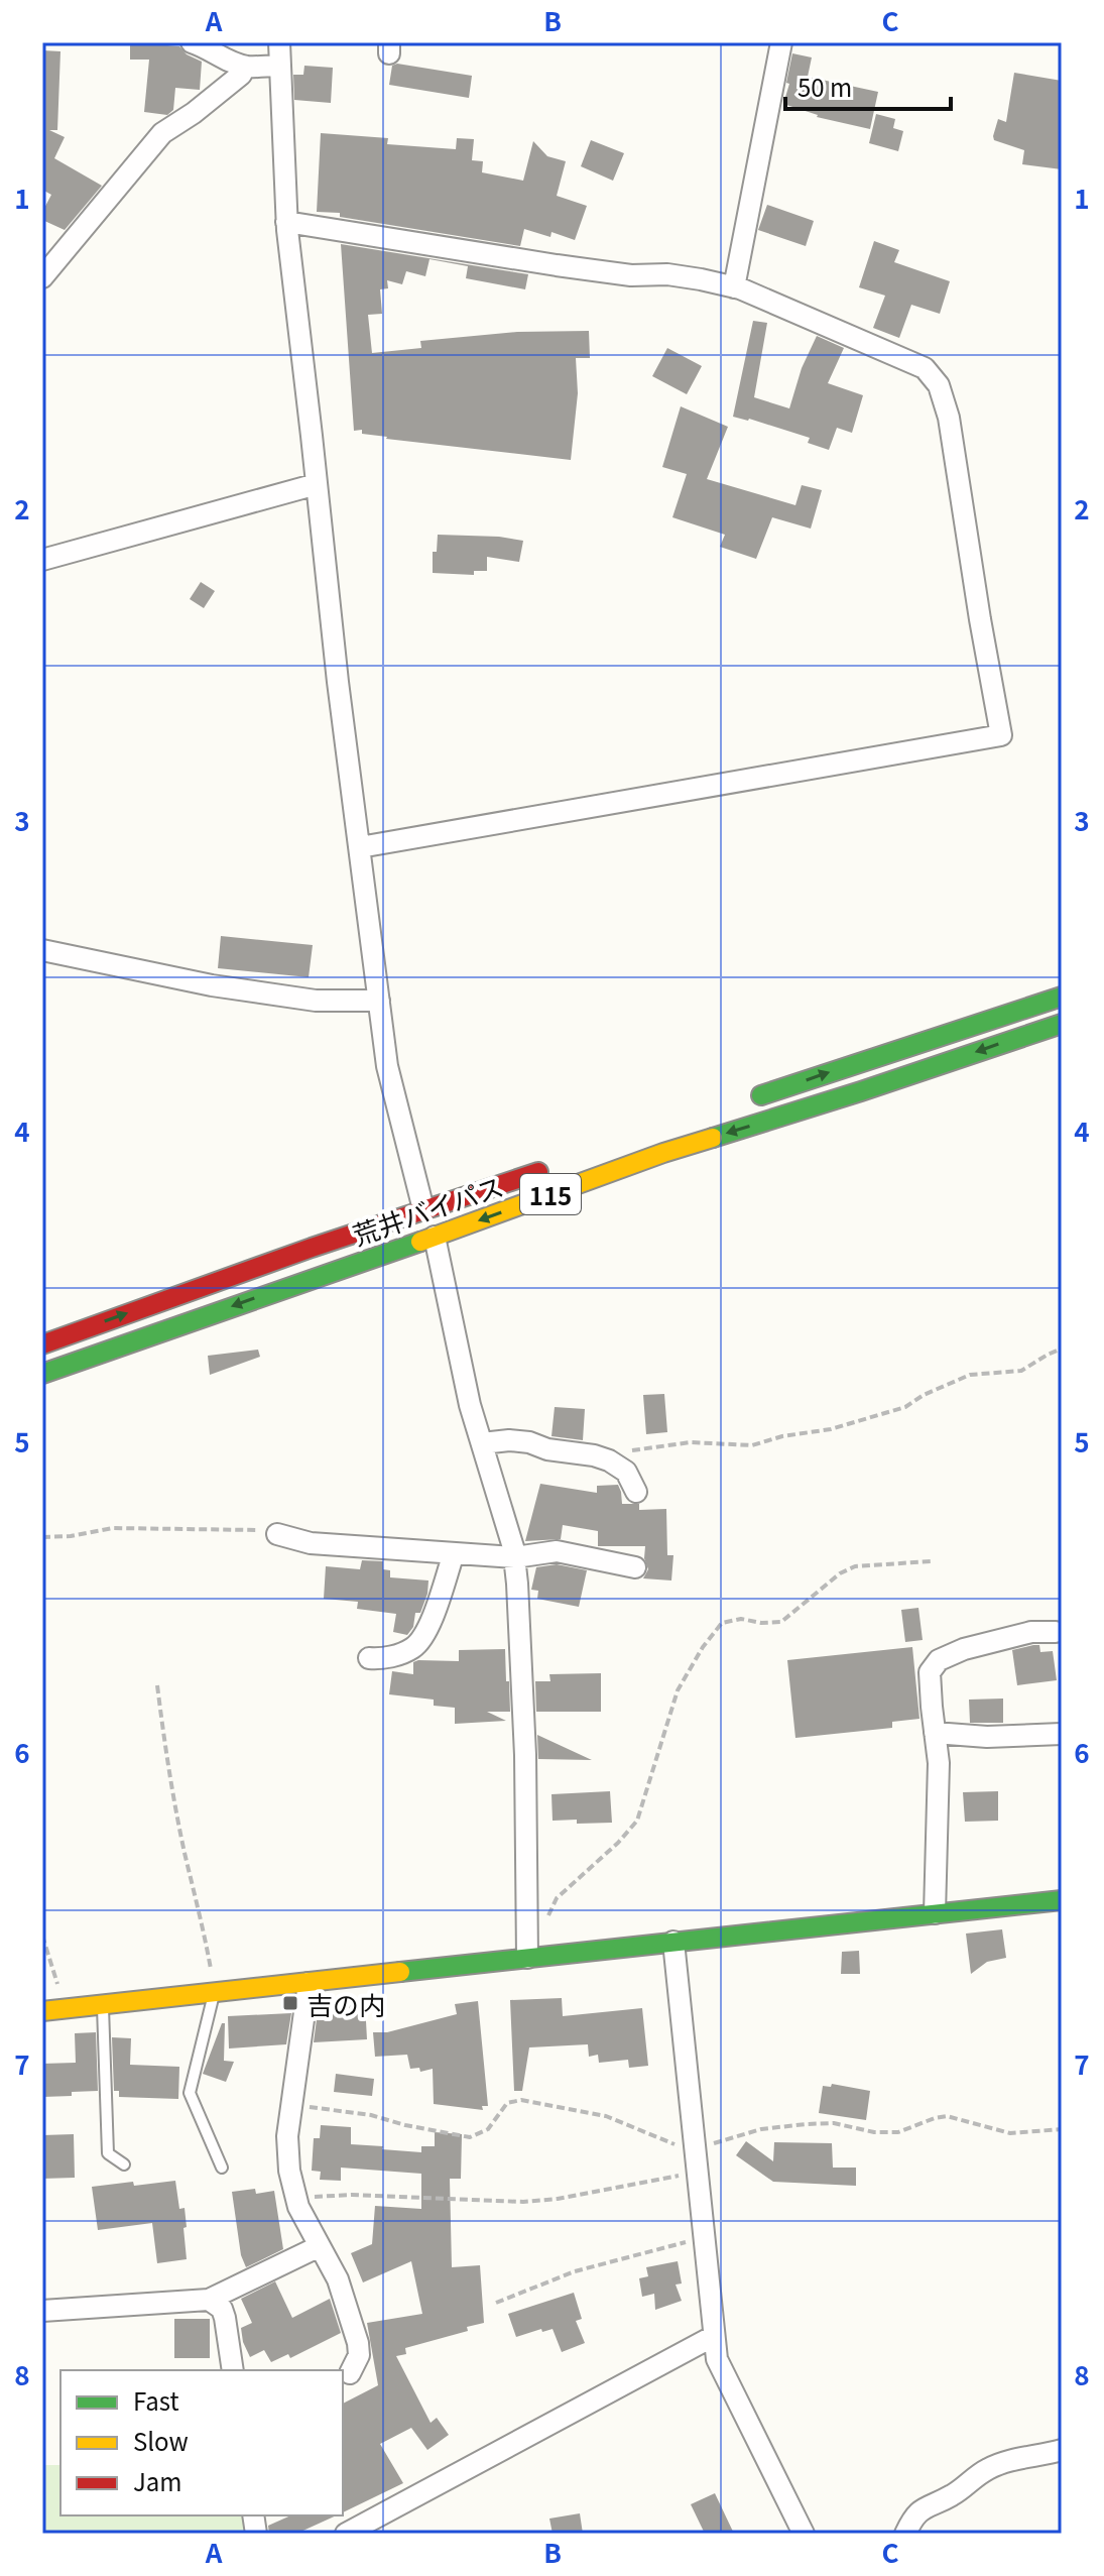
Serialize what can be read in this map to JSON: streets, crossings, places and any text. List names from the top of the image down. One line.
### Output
{"streets":{"main road":["115","荒井バイパス"]},"places":{"transit":["吉の内"]},"legend":["Fast","Slow","Jam"],"scale_bar":"50 m","grid":{"columns":["A","B","C"],"rows":["1","2","3","4","5","6","7","8"]}}
